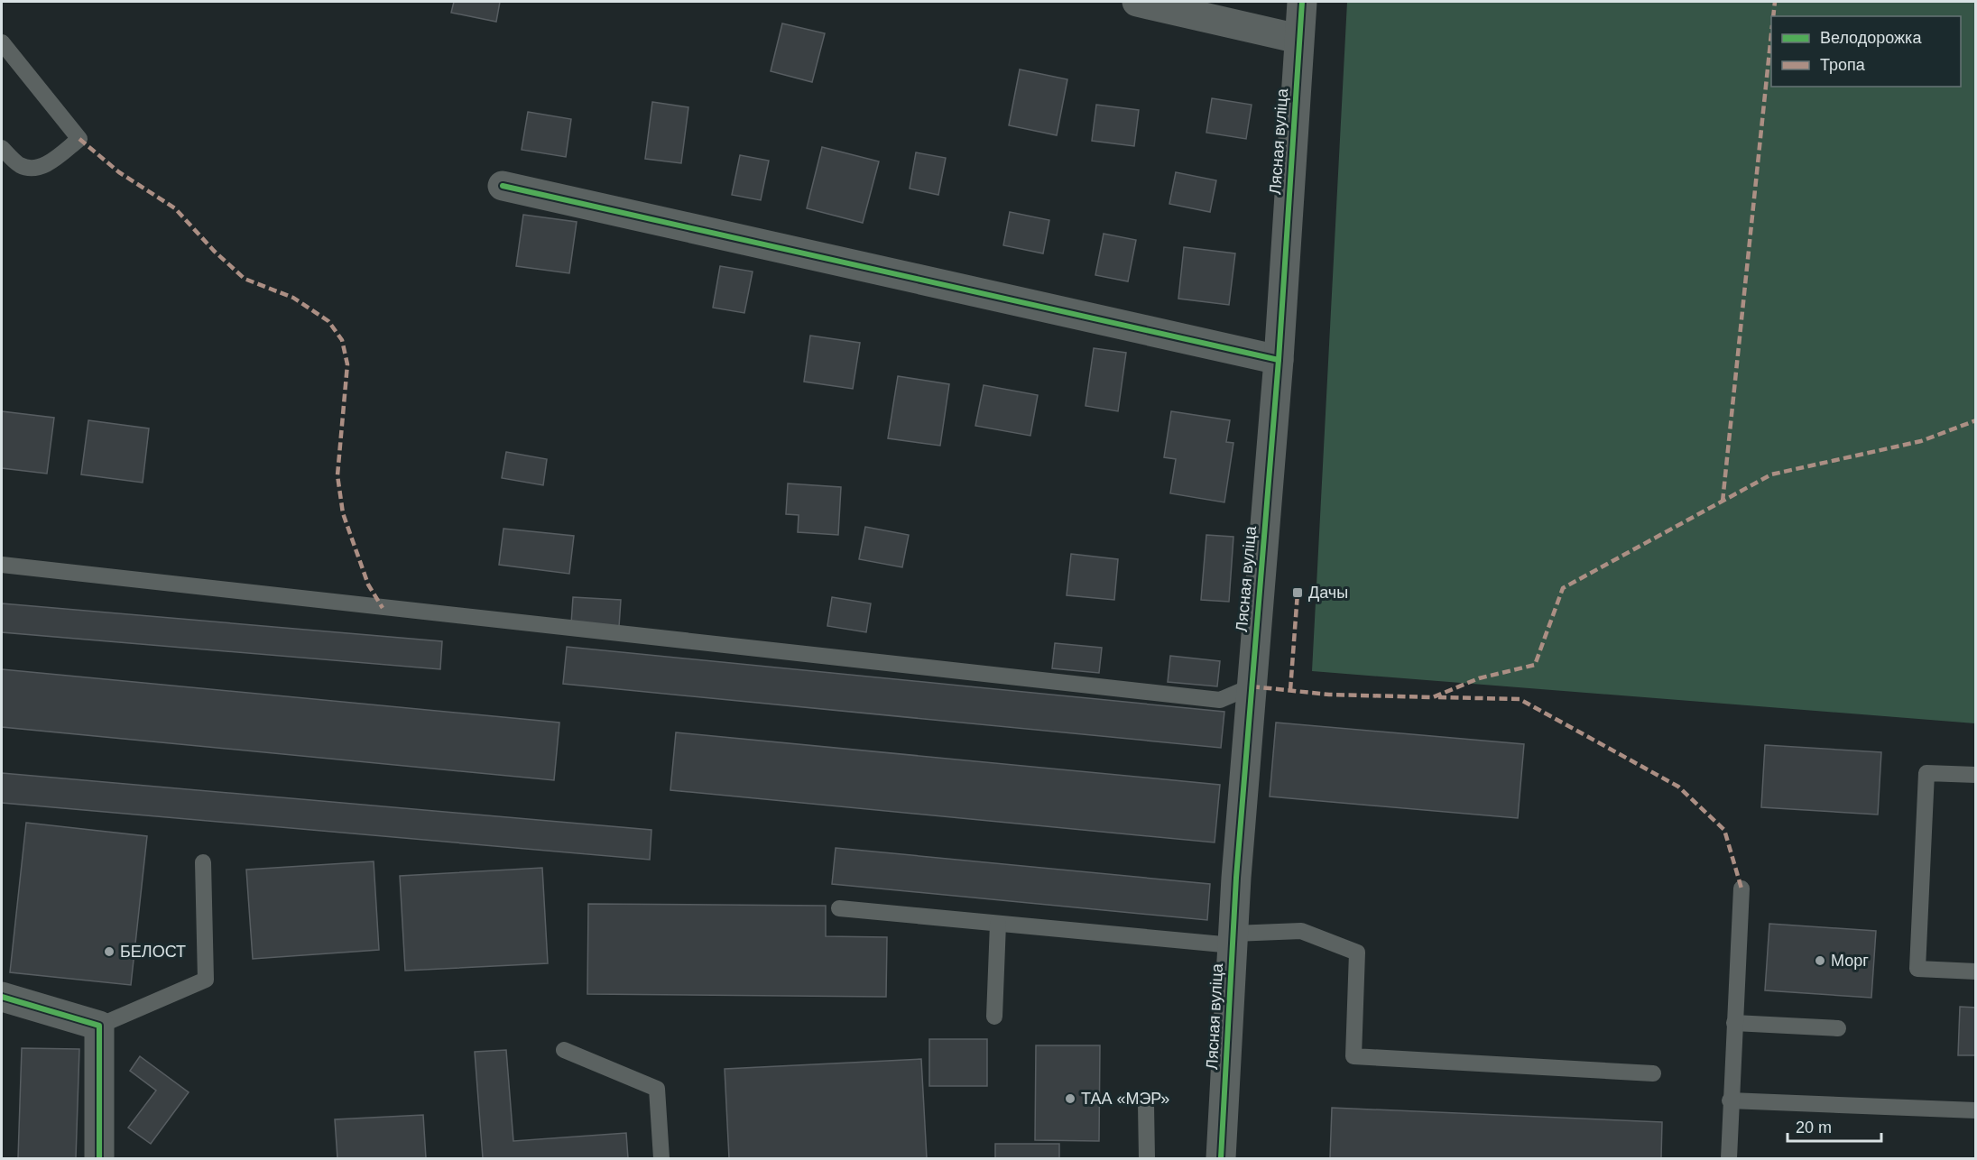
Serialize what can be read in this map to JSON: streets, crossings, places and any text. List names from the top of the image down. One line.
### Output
{"streets":{"street":["Лясная вуліца"]},"places":{"transit":["Дачы"],"other":["БЕЛОСТ","Морг","ТАА «МЭР»"]},"legend":["Велодорожка","Тропа"],"scale_bar":"20 m"}
